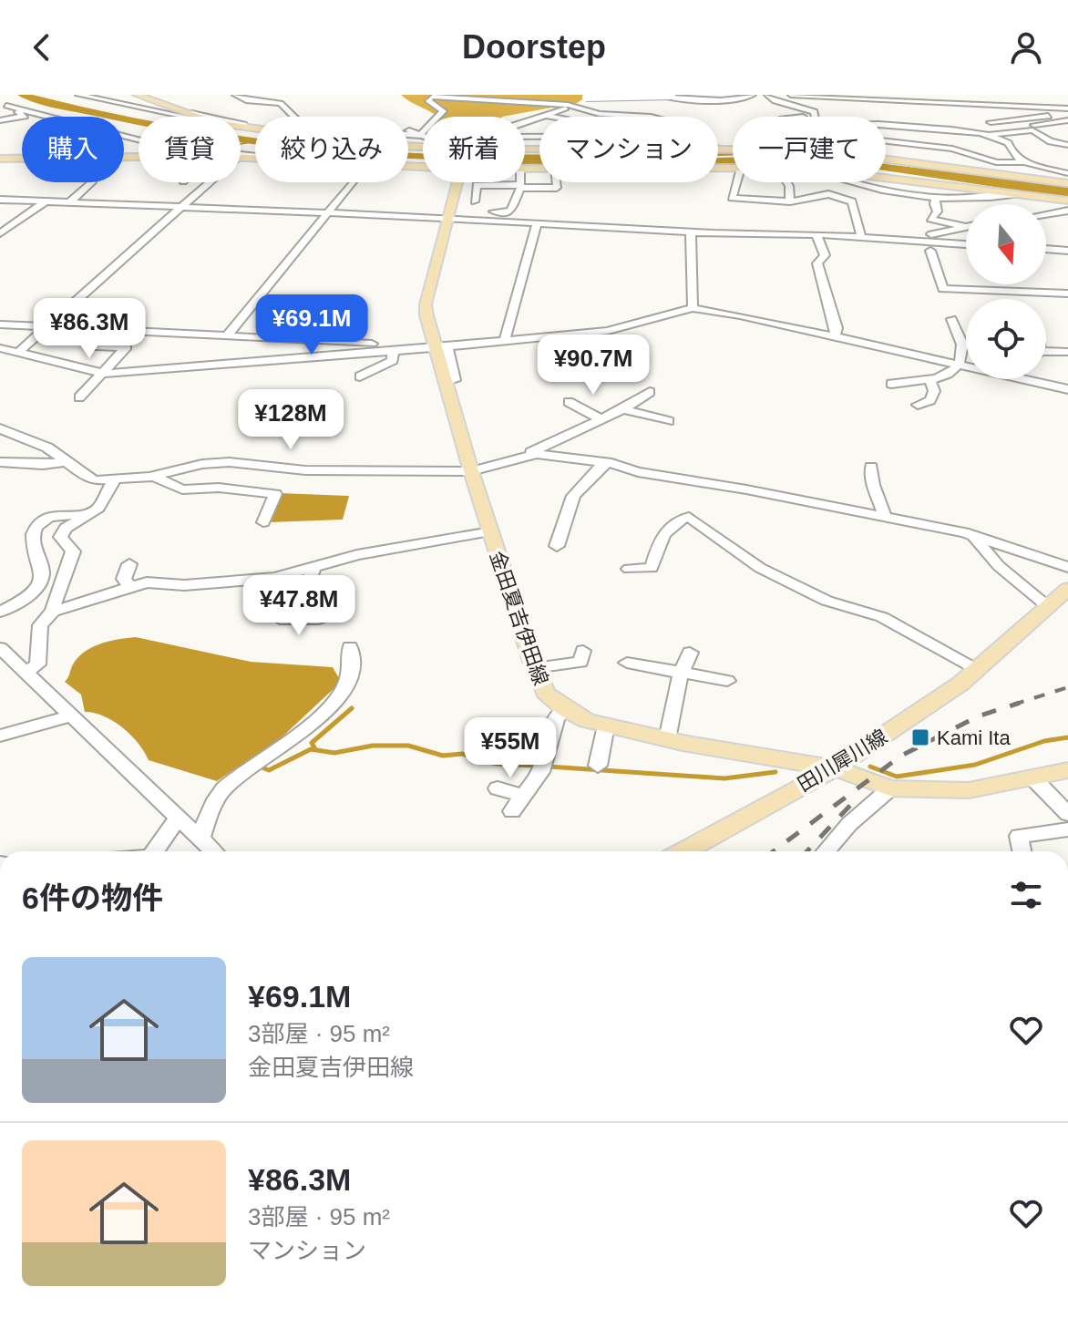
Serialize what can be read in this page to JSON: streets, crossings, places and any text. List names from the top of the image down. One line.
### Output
{"streets":{"main road":["金田夏吉伊田線","田川犀川線"]},"crossings":[["金田夏吉伊田線","田川犀川線"]],"places":{"transit":["Kami Ita"]},"north":"bottom","page":{"header":"Doorstep","chip":["購入","賃貸","絞り込み","新着","マンション","一戸建て"],"price":["¥69.1M","¥86.3M","¥90.7M","¥128M","¥47.8M","¥55M"],"heading":"6件の物件","list":[{"name":"¥69.1M","note":"3部屋 · 95 m² · 金田夏吉伊田線"},{"name":"¥86.3M","note":"3部屋 · 95 m² · マンション"}]}}
